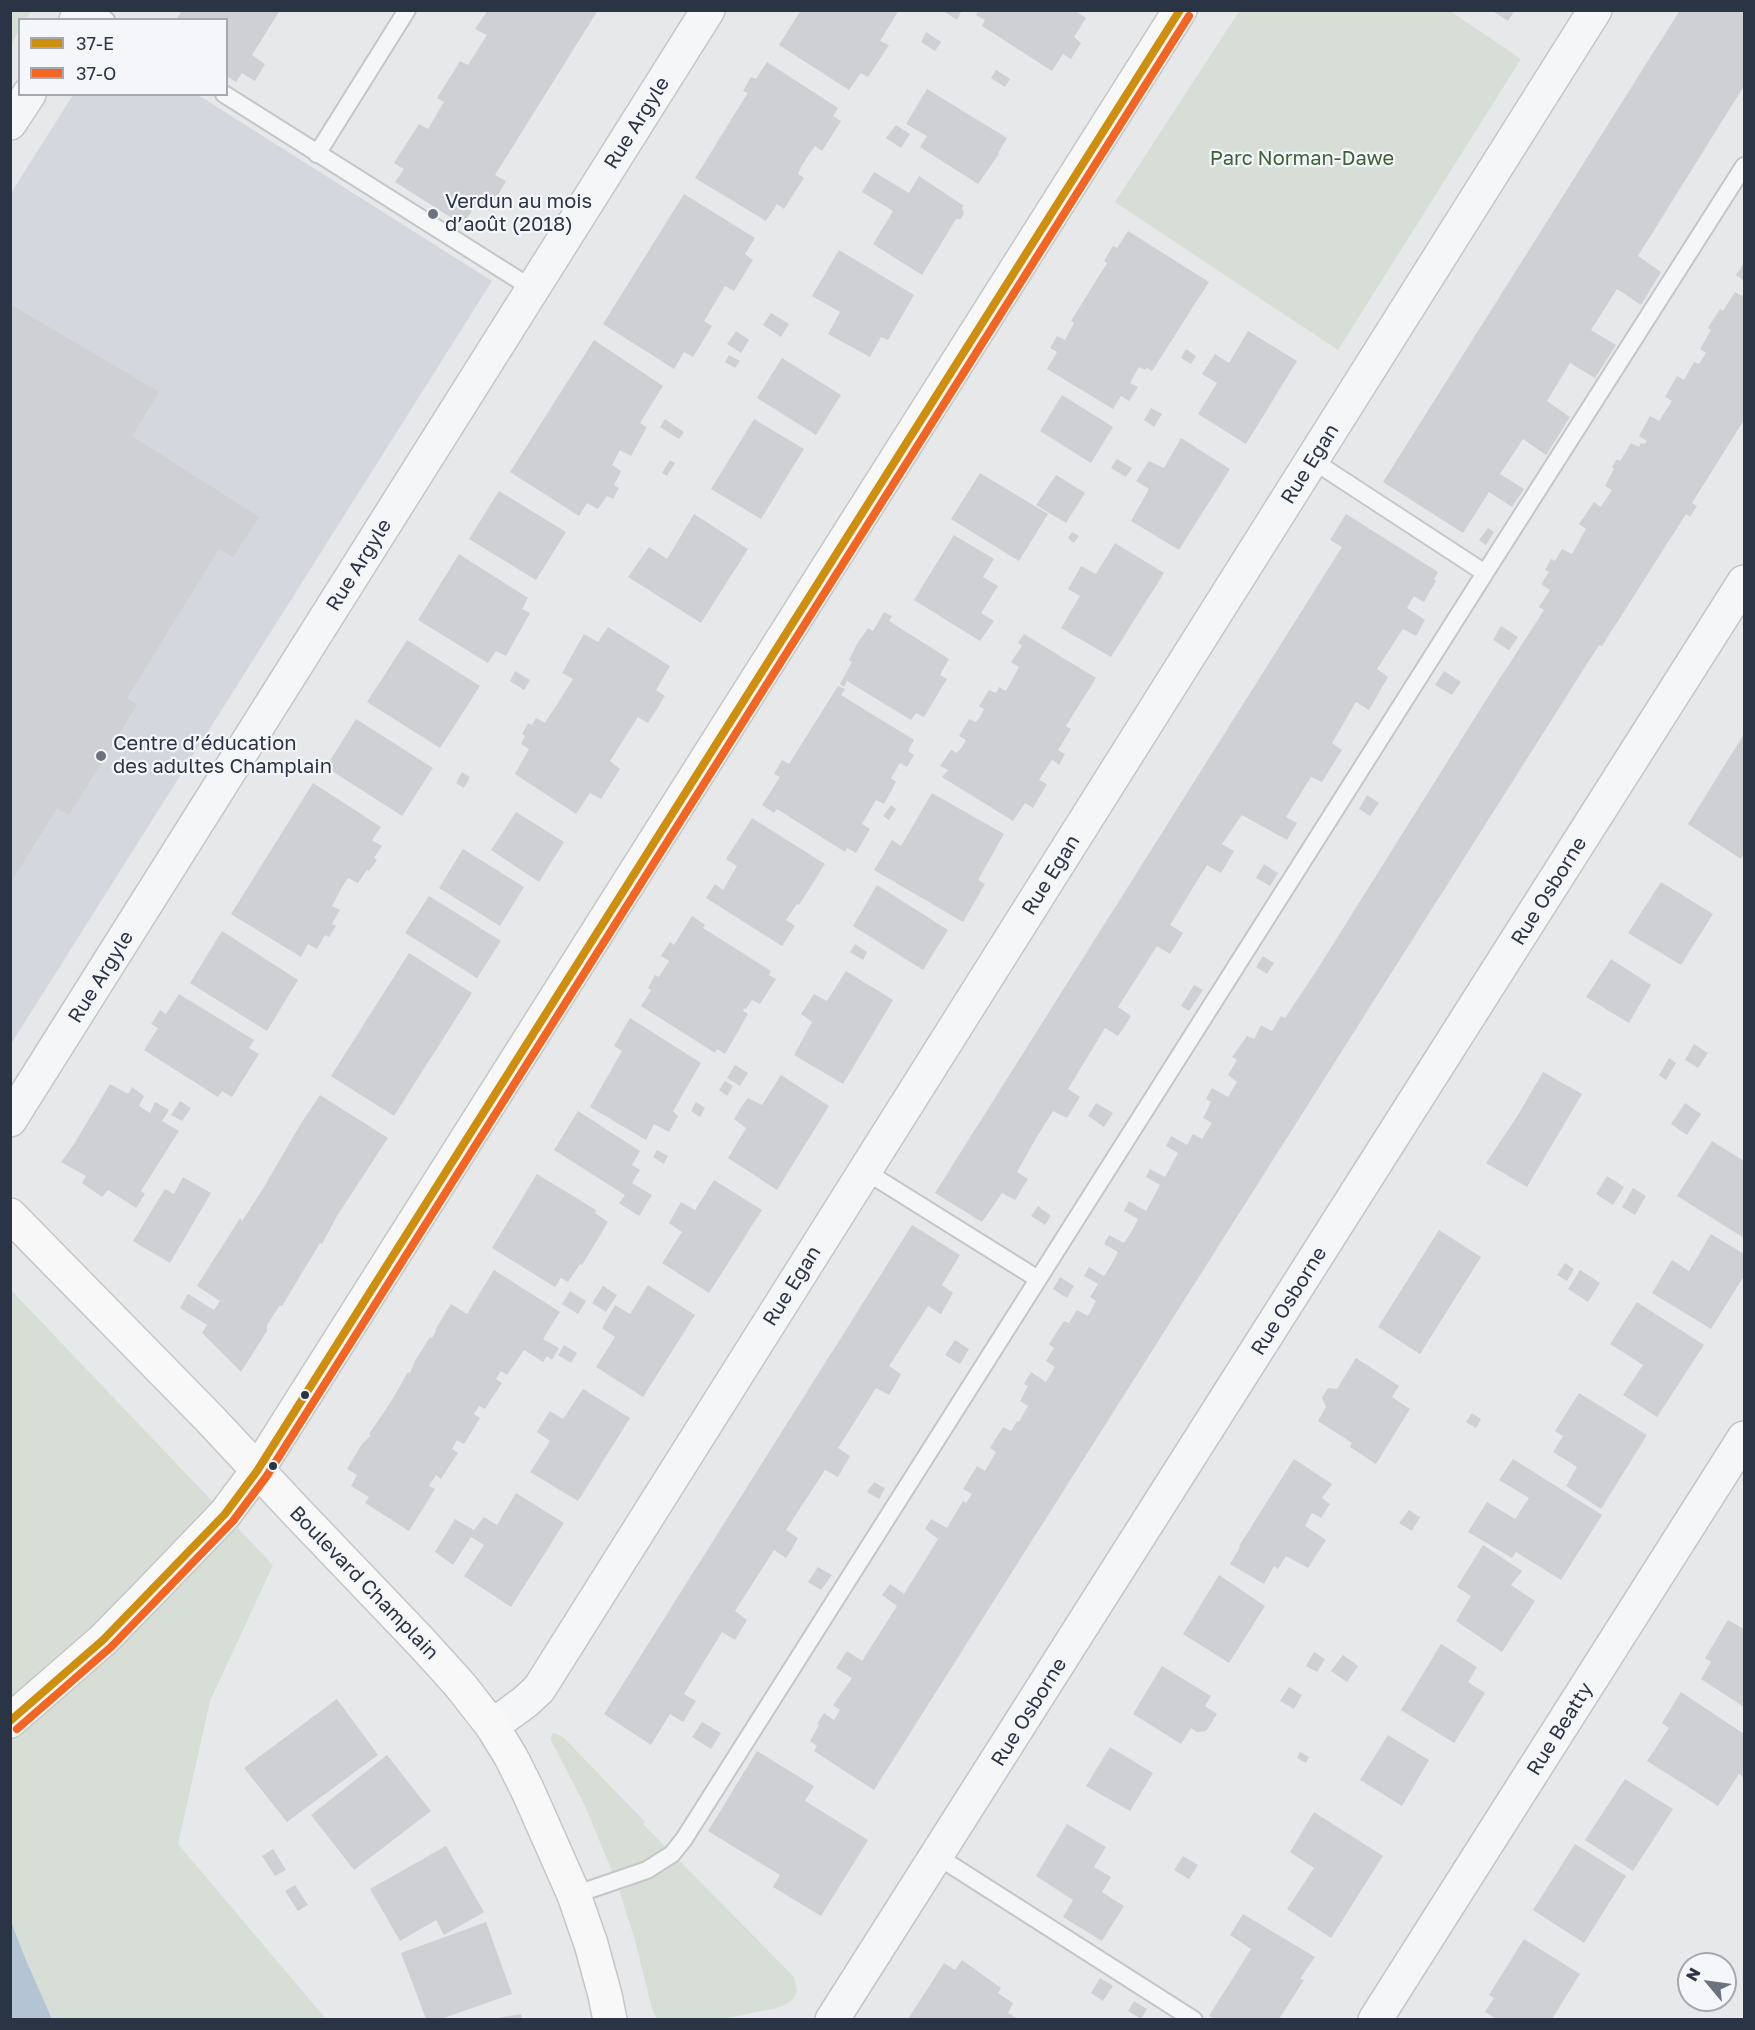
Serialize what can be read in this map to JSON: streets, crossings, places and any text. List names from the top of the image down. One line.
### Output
{"streets":{"street":["Rue Argyle","Rue Egan","Rue Osborne","Boulevard Champlain","Rue Beatty"]},"crossings":[["Rue Egan","Boulevard Champlain"]],"parks":["Parc Norman-Dawe"],"places":["Verdun au mois d’août (2018)","Centre d’éducation des adultes Champlain"],"lines":["transit line 37-E","transit line 37-O"],"legend":["37-E","37-O"],"north":"top left"}
